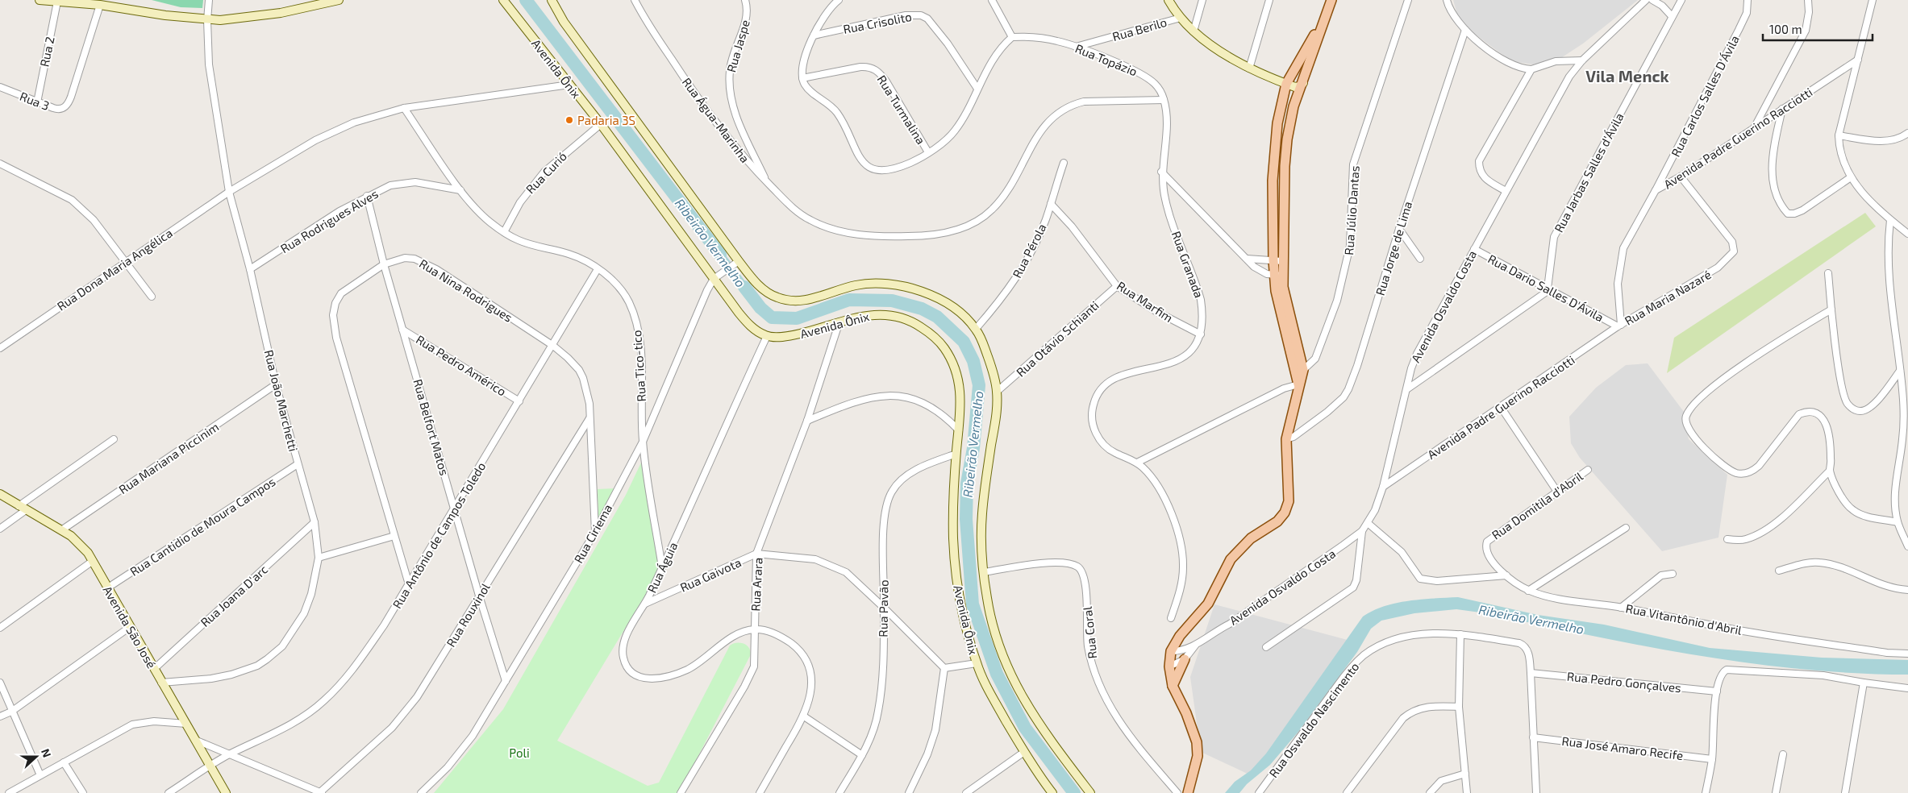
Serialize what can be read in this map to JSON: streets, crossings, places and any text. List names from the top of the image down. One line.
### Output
{"streets":{"main road":["Avenida Ônix","Avenida São José"],"street":["Rua Crisolito","Rua Berilo","Rua Jaspe","Rua 2","Rua Topázio","Rua Carlos Salles D'Ávila","Rua 3","Rua Turmalina","Rua Água-Marinha","Avenida Padre Guerino Racciotti","Rua Curió","Rua Jarbas Salles d'Ávila","Rua Júlio Dantas","Rua Rodrigues Alves","Rua Jorge de Lima","Rua Pérola","Rua Granada","Rua Dona Maria Angélica","Rua Dario Salles D'Ávila","Rua Nina Rodrigues","Rua Maria Nazaré","Rua Marfim","Avenida Osvaldo Costa","Rua Otávio Schianti","Rua Pedro Américo","Rua Tico-tico","Rua João Marchetti","Rua Belfort Matos","Rua Mariana Piccinim","Rua Domitila d'Abril","Rua Cantidio de Moura Campos","Rua Ciriema","Rua Antônio de Campos Toledo","Rua Águia","Rua Gaivota","Rua Arara","Rua Joana D'arc","Rua Pavão","Rua Rouxinol","Rua Vitantônio d'Abril","Rua Coral","Rua Pedro Gonçalves","Rua Oswaldo Nascimento","Rua José Amaro Recife"]},"crossings":[["Rua Berilo","Rua Topázio"],["Rua Jaspe","Rua Água-Marinha"],["Rua 2","Rua 3"],["Rua Topázio","Rua Água-Marinha"],["Rua Topázio","Rua Granada"],["Avenida Ônix","Rua Curió"],["Avenida Ônix","Rua Pérola"],["Avenida Ônix","Rua Dona Maria Angélica"],["Avenida Ônix","Rua Otávio Schianti"],["Avenida Ônix","Rua Ciriema"],["Avenida Ônix","Rua Águia"],["Avenida Ônix","Rua Arara"],["Avenida Ônix","Rua Pavão"],["Avenida Ônix","Rua Coral"],["Rua Carlos Salles D'Ávila","Avenida Padre Guerino Racciotti"],["Avenida Padre Guerino Racciotti","Rua Dario Salles D'Ávila"],["Avenida Padre Guerino Racciotti","Rua Maria Nazaré"],["Avenida Padre Guerino Racciotti","Avenida Osvaldo Costa"],["Rua Curió","Rua Tico-tico"],["Rua Jarbas Salles d'Ávila","Rua Dario Salles D'Ávila"],["Rua Rodrigues Alves","Rua Tico-tico"],["Rua Rodrigues Alves","Rua João Marchetti"],["Rua Rodrigues Alves","Rua Belfort Matos"],["Rua Pérola","Rua Marfim"],["Rua Granada","Rua Marfim"],["Rua Dona Maria Angélica","Rua Tico-tico"],["Rua Dona Maria Angélica","Rua João Marchetti"],["Rua Dario Salles D'Ávila","Rua Maria Nazaré"],["Rua Dario Salles D'Ávila","Avenida Osvaldo Costa"],["Rua Nina Rodrigues","Rua Belfort Matos"],["Rua Nina Rodrigues","Rua Ciriema"],["Rua Nina Rodrigues","Rua Antônio de Campos Toledo"],["Rua Nina Rodrigues","Rua Rouxinol"],["Rua Marfim","Rua Otávio Schianti"],["Rua Pedro Américo","Rua Belfort Matos"],["Rua Pedro Américo","Rua Antônio de Campos Toledo"],["Rua Tico-tico","Rua Ciriema"],["Rua Tico-tico","Rua Antônio de Campos Toledo"],["Rua Tico-tico","Rua Águia"],["Rua João Marchetti","Rua Mariana Piccinim"],["Rua João Marchetti","Rua Cantidio de Moura Campos"],["Rua João Marchetti","Rua Joana D'arc"],["Rua João Marchetti","Avenida São José"],["Rua Belfort Matos","Rua Ciriema"],["Rua Belfort Matos","Rua Antônio de Campos Toledo"],["Rua Belfort Matos","Rua Rouxinol"],["Rua Mariana Piccinim","Avenida São José"],["Rua Domitila d'Abril","Rua Vitantônio d'Abril"],["Rua Cantidio de Moura Campos","Avenida São José"],["Rua Antônio de Campos Toledo","Avenida São José"],["Rua Águia","Rua Gaivota"],["Rua Águia","Rua Arara"],["Rua Gaivota","Rua Arara"],["Rua Gaivota","Rua Pavão"],["Rua Joana D'arc","Avenida São José"],["Rua Pedro Gonçalves","Rua Oswaldo Nascimento"]],"districts":["Vila Menck"],"water":["Ribeirão Vermelho"],"parks":["Poli"],"places":["Padaria 3S"],"scale_bar":"100 m","north":"right"}
